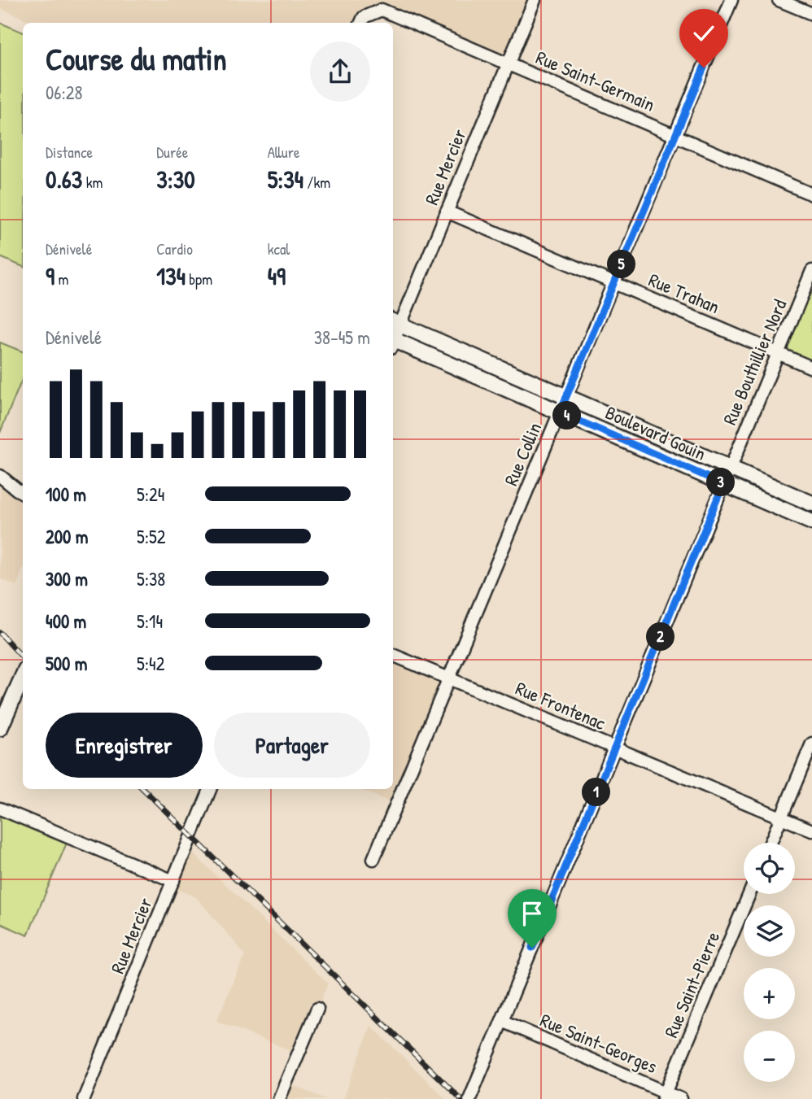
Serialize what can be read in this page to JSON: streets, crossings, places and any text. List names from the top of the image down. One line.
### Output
{"streets":{"street":["Rue Saint-Germain","Rue Mercier","Rue Trahan","Rue Bouthillier Nord","Boulevard Gouin","Rue Collin","Rue Frontenac","Rue Saint-Pierre","Rue Saint-Georges"]},"crossings":[["Rue Saint-Germain","Rue Mercier"],["Rue Saint-Germain","Rue Collin"],["Rue Mercier","Rue Trahan"],["Rue Mercier","Boulevard Gouin"],["Rue Trahan","Rue Bouthillier Nord"],["Rue Trahan","Rue Collin"],["Rue Bouthillier Nord","Boulevard Gouin"],["Rue Bouthillier Nord","Rue Frontenac"],["Rue Bouthillier Nord","Rue Saint-Georges"],["Boulevard Gouin","Rue Collin"],["Rue Collin","Rue Frontenac"],["Rue Saint-Pierre","Rue Saint-Georges"]],"page":{"heading":["Course du matin","06:28"],"stats":[["Distance","0.63 km"],["Durée","3:30"],["Allure","5:34 /km"],["Dénivelé","9 m"],["Cardio","134 bpm"],["kcal","49"]],"pins":["5","4","3","2","1"],"chart":["Dénivelé","38–45 m"],"list":[{"name":"100 m","note":"5:24"},{"name":"200 m","note":"5:52"},{"name":"300 m","note":"5:38"},{"name":"400 m","note":"5:14"},{"name":"500 m","note":"5:42"}],"buttons":["Enregistrer","Partager"],"map_buttons":["+","−"]}}
